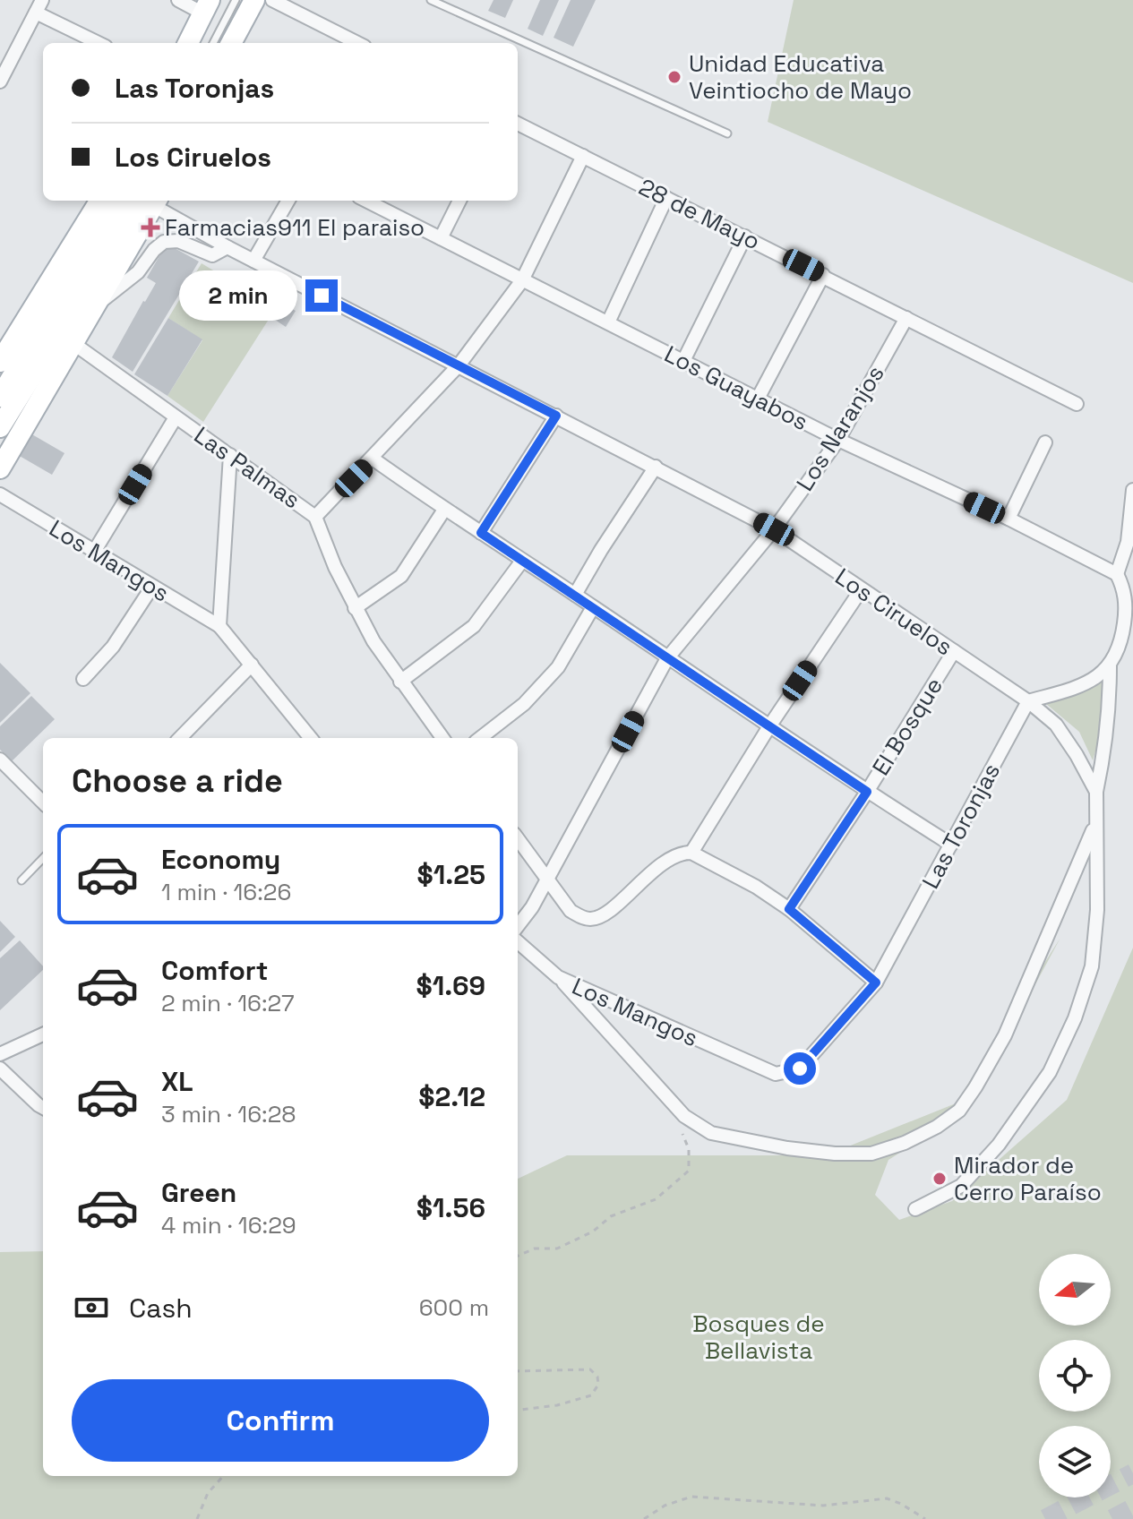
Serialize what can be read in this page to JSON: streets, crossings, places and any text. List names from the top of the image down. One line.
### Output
{"streets":{"street":["28 de Mayo","Los Guayabos","Los Naranjos","Las Palmas","Los Mangos","Los Ciruelos","El Bosque","Las Toronjas"]},"crossings":[["28 de Mayo","Los Naranjos"],["Los Guayabos","Los Naranjos"],["Los Naranjos","Los Ciruelos"],["Los Mangos","Las Toronjas"],["Los Ciruelos","El Bosque"],["Los Ciruelos","Las Toronjas"]],"parks":["Bosques de Bellavista"],"places":{"other":["Unidad Educativa Veintiocho de Mayo","Mirador de Cerro Paraíso"],"health":["Farmacias911 El paraiso"]},"north":"left","page":{"banner":["Las Toronjas","Los Ciruelos"],"bubble":"2 min","heading":"Choose a ride","list":[{"name":"Economy","note":"1 min · 16:26","value":"$1.25"},{"name":"Comfort","note":"2 min · 16:27","value":"$1.69"},{"name":"XL","note":"3 min · 16:28","value":"$2.12"},{"name":"Green","note":"4 min · 16:29","value":"$1.56"}],"pay":["Cash","600 m"],"buttons":"Confirm"}}
